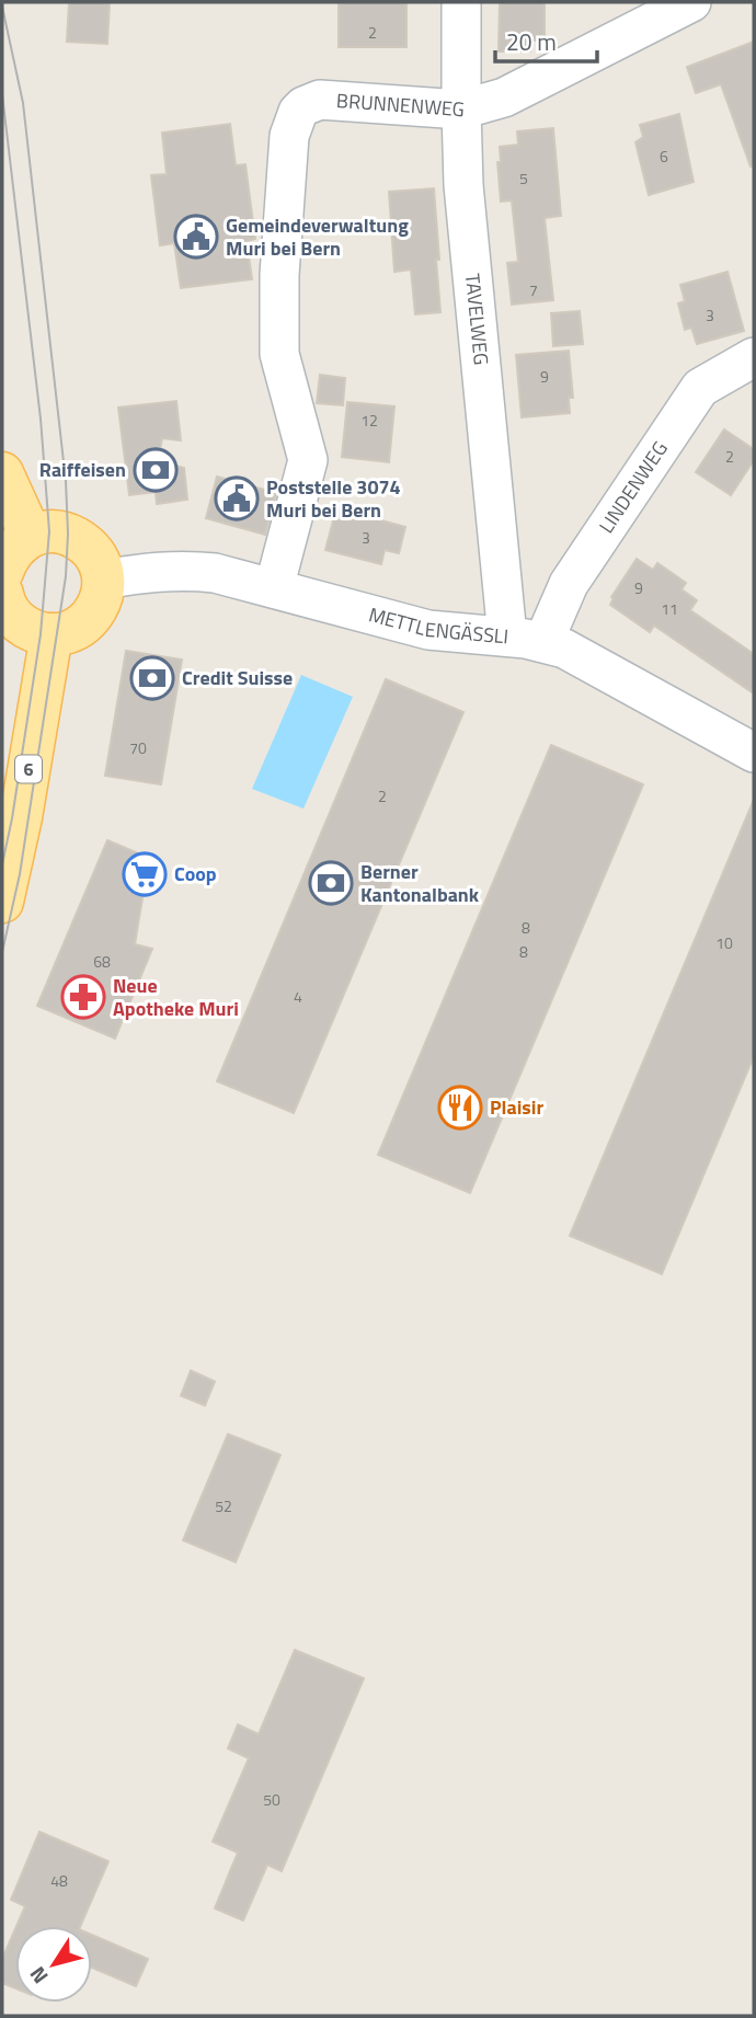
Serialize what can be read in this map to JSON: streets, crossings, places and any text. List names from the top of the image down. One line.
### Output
{"streets":{"main road":["6"],"street":["BRUNNENWEG","TAVELWEG","LINDENWEG","METTLENGÄSSLI"]},"crossings":[["BRUNNENWEG","TAVELWEG"],["BRUNNENWEG","METTLENGÄSSLI"],["TAVELWEG","LINDENWEG"],["TAVELWEG","METTLENGÄSSLI"],["LINDENWEG","METTLENGÄSSLI"]],"places":{"public building":["Gemeindeverwaltung Muri bei Bern","Poststelle 3074 Muri bei Bern"],"bank":["Raiffeisen","Credit Suisse","Berner Kantonalbank"],"supermarket":["Coop"],"pharmacy":["Neue Apotheke Muri"],"restaurant":["Plaisir"]},"house_numbers":["2","6","5","7","3","9","12","2","3","9","11","70","2","8","10","8","68","4","52","50","48"],"scale_bar":"20 m","north":"bottom left"}
